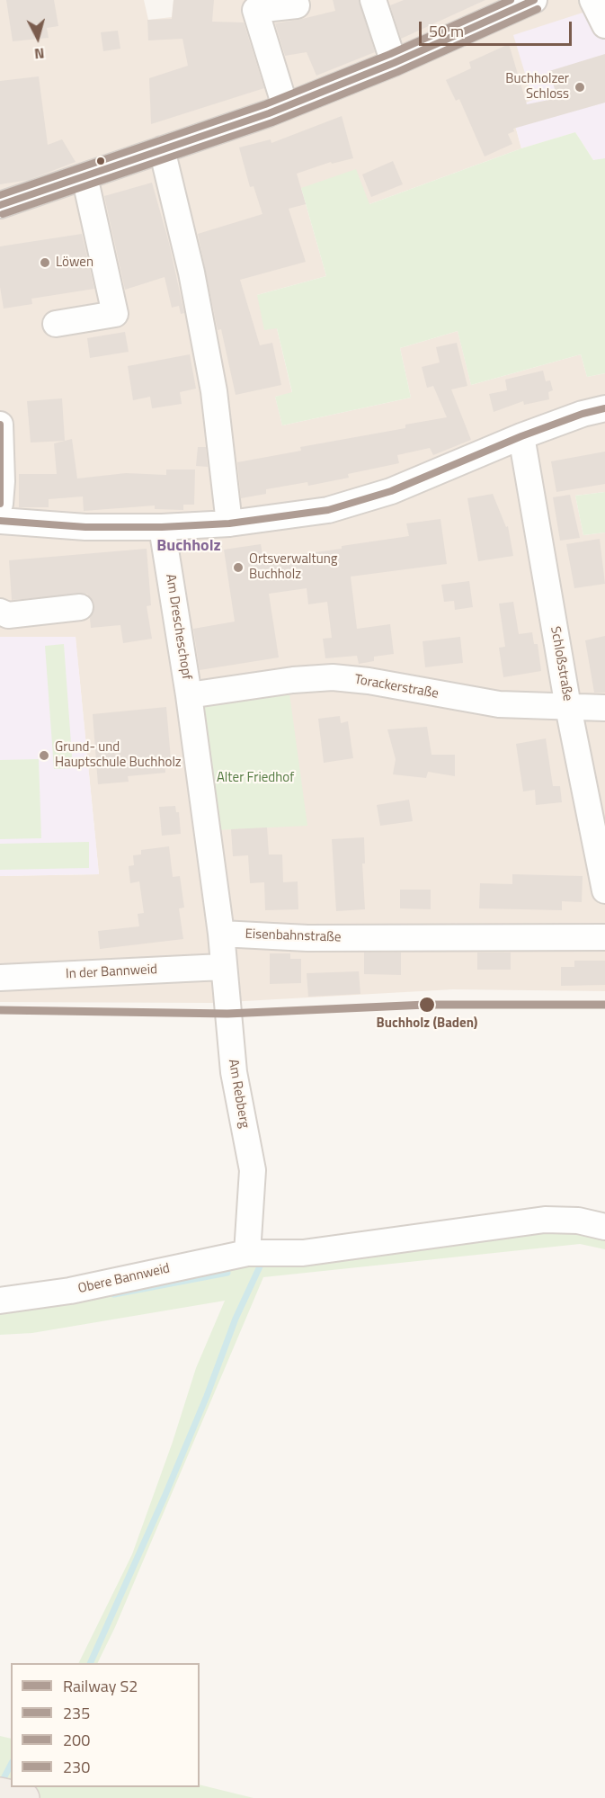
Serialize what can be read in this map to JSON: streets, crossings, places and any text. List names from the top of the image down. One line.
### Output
{"streets":{"street":["Am Drescheschopf","Schloßstraße","Torackerstraße","Eisenbahnstraße","In der Bannweid","Am Rebberg","Obere Bannweid"]},"crossings":[["Am Drescheschopf","Torackerstraße"],["Schloßstraße","Torackerstraße"],["Eisenbahnstraße","Am Rebberg"],["In der Bannweid","Am Rebberg"],["Am Rebberg","Obere Bannweid"]],"districts":["Buchholz"],"parks":["Alter Friedhof"],"places":["Buchholzer Schloss","Löwen","Ortsverwaltung Buchholz","Grund- und Hauptschule Buchholz","Buchholz (Baden)"],"lines":["transit line 235","transit line 230","transit line 200","rail line S2"],"legend":["Railway S2","235","200","230"],"scale_bar":"50 m","north":"bottom"}
